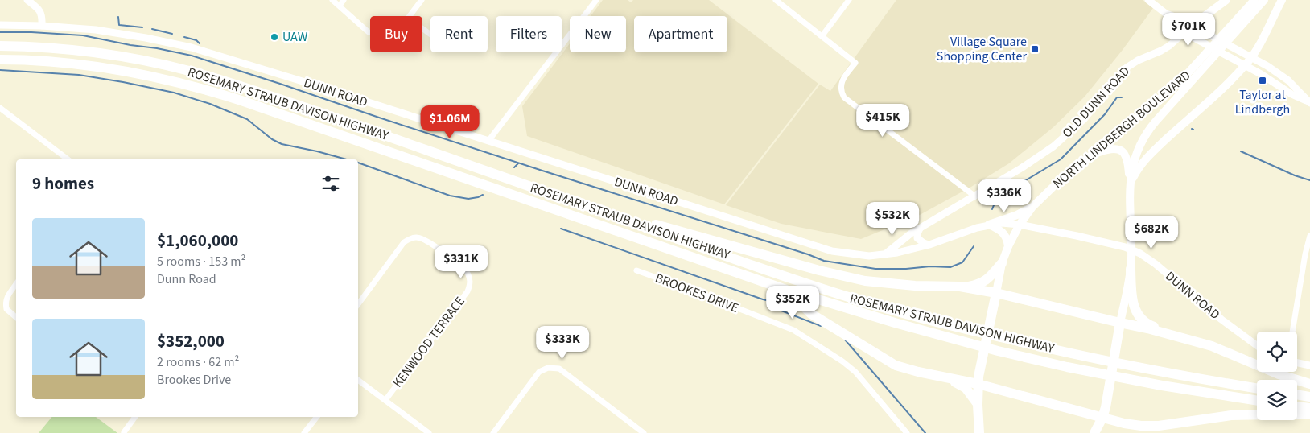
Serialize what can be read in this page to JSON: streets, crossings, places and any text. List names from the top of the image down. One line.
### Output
{"streets":{"highway":["ROSEMARY STRAUB DAVISON HIGHWAY","NORTH LINDBERGH BOULEVARD"],"street":["DUNN ROAD","OLD DUNN ROAD","BROOKES DRIVE","KENWOOD TERRACE"]},"crossings":[["DUNN ROAD","OLD DUNN ROAD"],["DUNN ROAD","NORTH LINDBERGH BOULEVARD"]],"places":{"other":["UAW"],"transit":["Village Square Shopping Center","Taylor at Lindbergh"]},"page":{"price":["$701K","$415K","$1.06M","$336K","$532K","$682K","$331K","$352K","$333K"],"chip":["Buy","Rent","Filters","New","Apartment"],"heading":"9 homes","list":[{"name":"$1,060,000","note":"5 rooms · 153 m² · Dunn Road"},{"name":"$352,000","note":"2 rooms · 62 m² · Brookes Drive"}]}}
